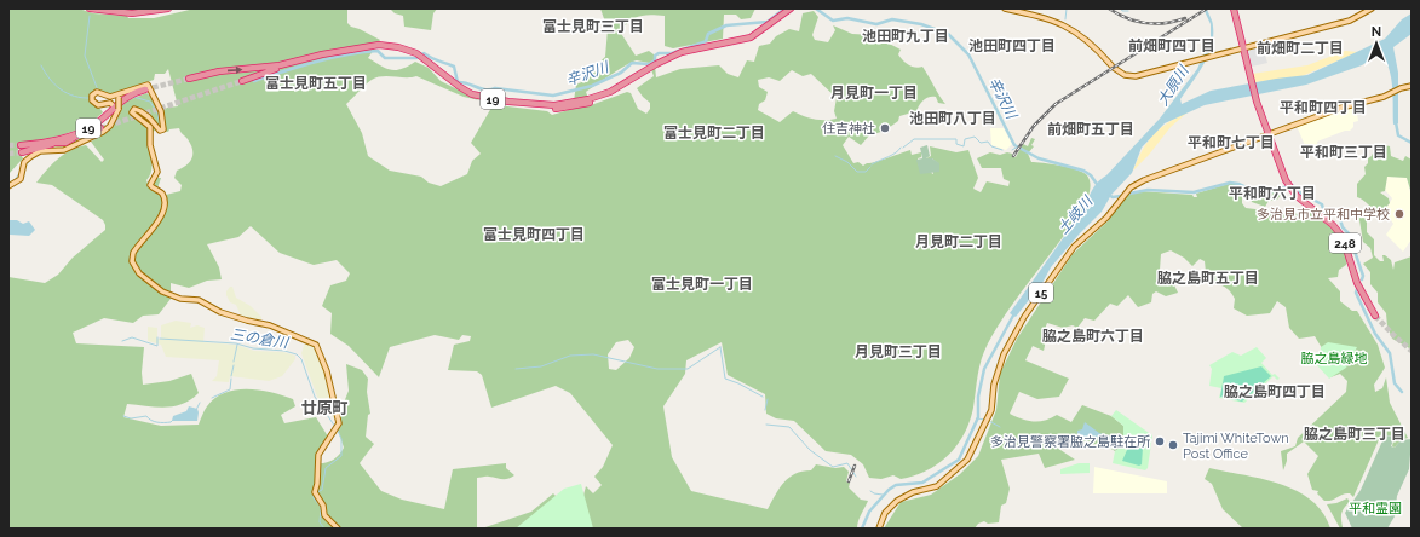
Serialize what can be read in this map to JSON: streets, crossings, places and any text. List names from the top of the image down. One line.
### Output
{"streets":{"highway":["19","248"],"main road":["15"]},"crossings":[["248","15"]],"districts":["富士見町三丁目","池田町九丁目","池田町四丁目","前畑町四丁目","前畑町二丁目","富士見町五丁目","月見町一丁目","平和町四丁目","池田町八丁目","前畑町五丁目","富士見町二丁目","平和町七丁目","平和町三丁目","平和町六丁目","富士見町四丁目","月見町二丁目","脇之島町五丁目","富士見町一丁目","脇之島町六丁目","月見町三丁目","脇之島町四丁目","廿原町","脇之島町三丁目"],"water":["辛沢川","大原川","土岐川","三の倉川"],"parks":["脇之島緑地","平和霊園"],"places":["住吉神社","多治見市立平和中学校","多治見警察署脇之島駐在所","Tajimi WhiteTown Post Office"],"north":"top"}
